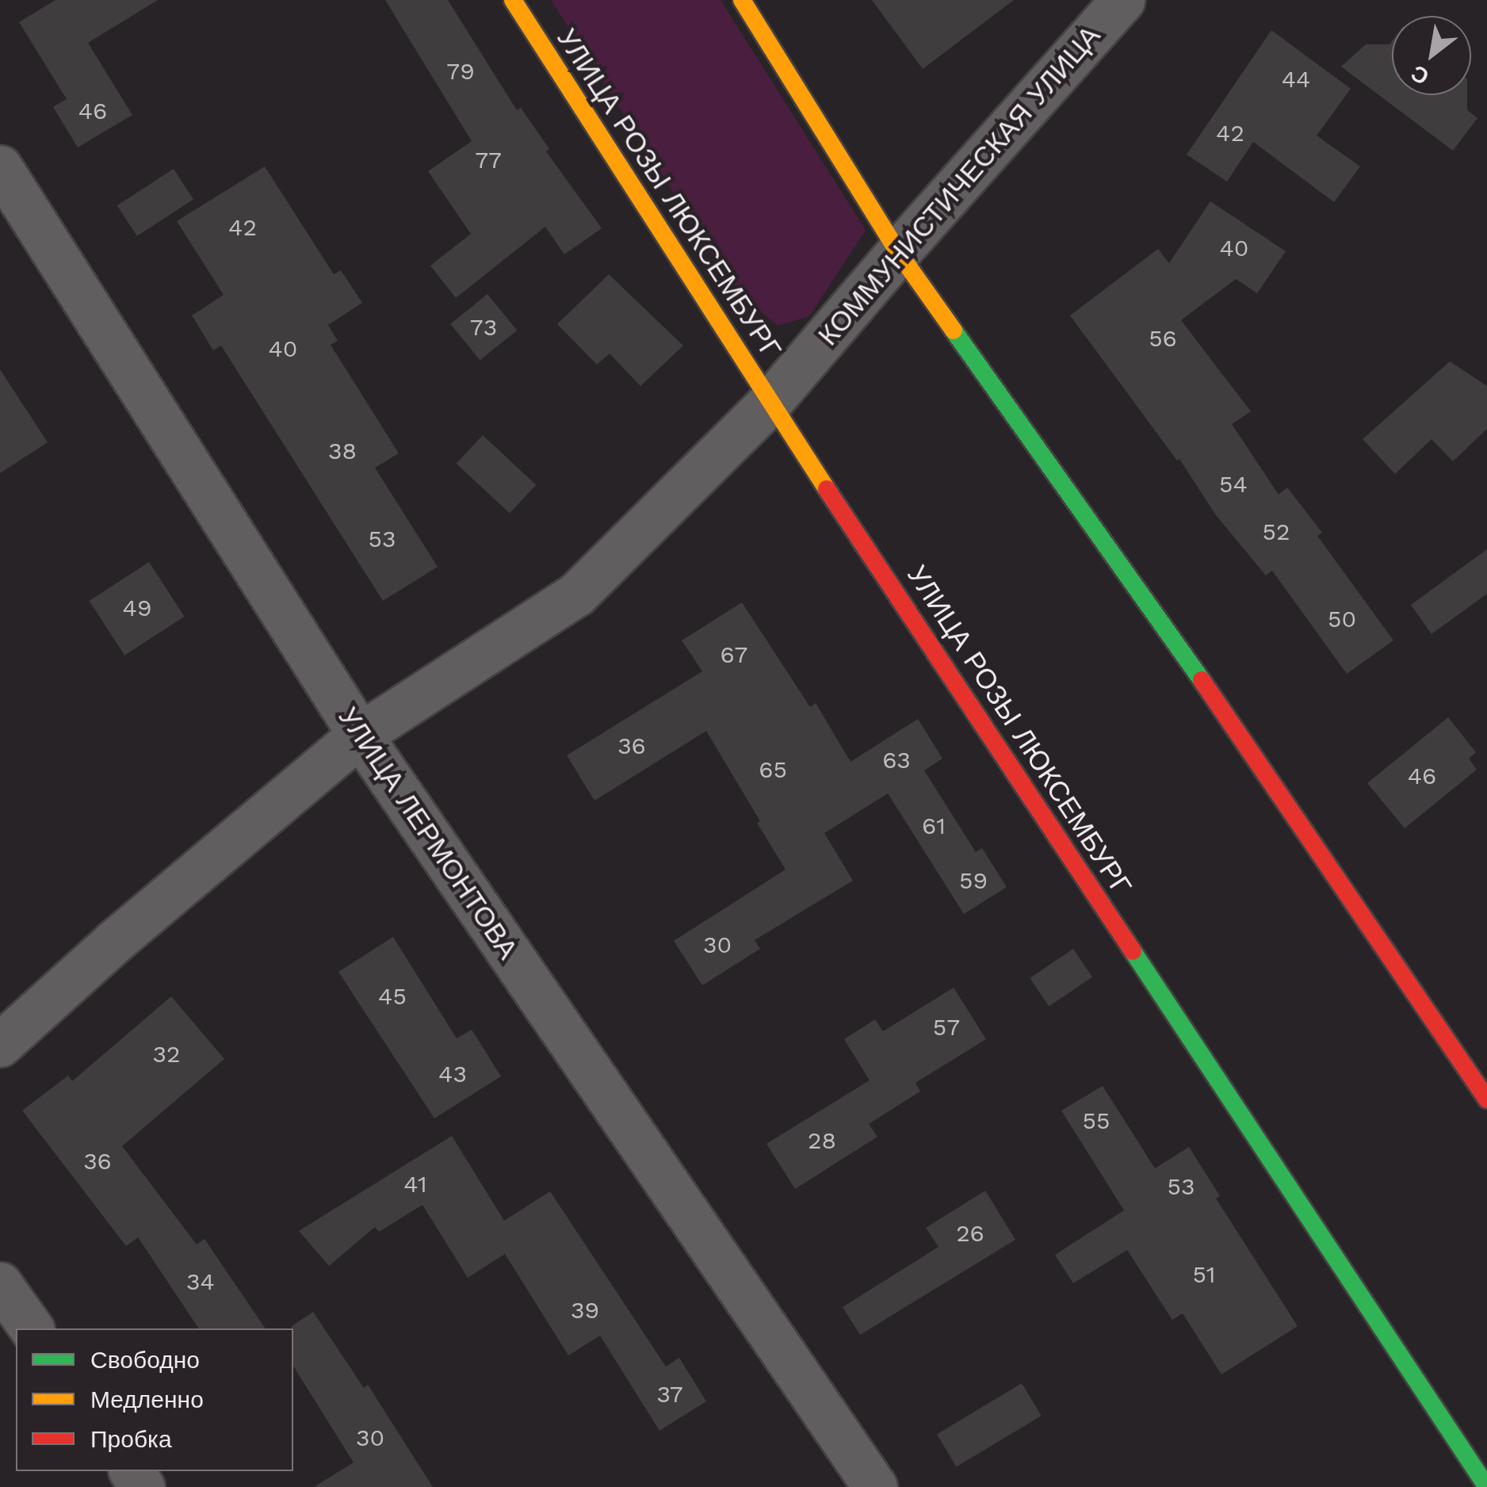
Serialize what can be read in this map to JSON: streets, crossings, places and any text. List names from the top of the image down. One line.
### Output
{"streets":{"main road":["УЛИЦА РОЗЫ ЛЮКСЕМБУРГ"],"street":["КОММУНИСТИЧЕСКАЯ УЛИЦА","УЛИЦА ЛЕРМОНТОВА"]},"crossings":[["КОММУНИСТИЧЕСКАЯ УЛИЦА","УЛИЦА РОЗЫ ЛЮКСЕМБУРГ"],["КОММУНИСТИЧЕСКАЯ УЛИЦА","УЛИЦА ЛЕРМОНТОВА"]],"house_numbers":["79","44","46","42","77","42","40","73","56","40","38","54","52","53","49","50","67","36","63","65","46","61","59","30","45","57","32","43","55","28","36","41","53","26","51","34","39","37","30"],"legend":["Свободно","Медленно","Пробка"],"north":"bottom left"}
